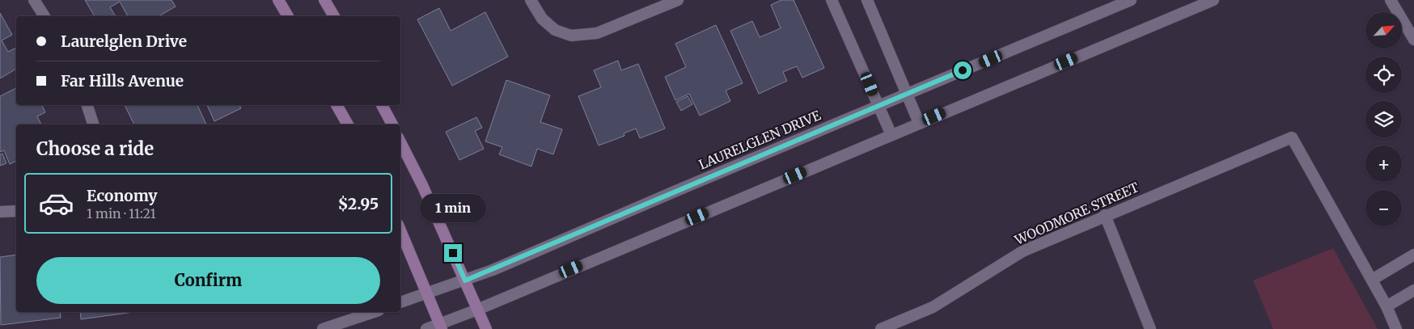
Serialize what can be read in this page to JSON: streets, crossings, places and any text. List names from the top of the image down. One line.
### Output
{"streets":{"street":["LAURELGLEN DRIVE","WOODMORE STREET"]},"north":"top right","page":{"map_buttons":["+","−"],"banner":["Laurelglen Drive","Far Hills Avenue"],"heading":"Choose a ride","list":[{"name":"Economy","note":"1 min · 11:21","value":"$2.95"}],"bubble":"1 min","buttons":"Confirm"}}
